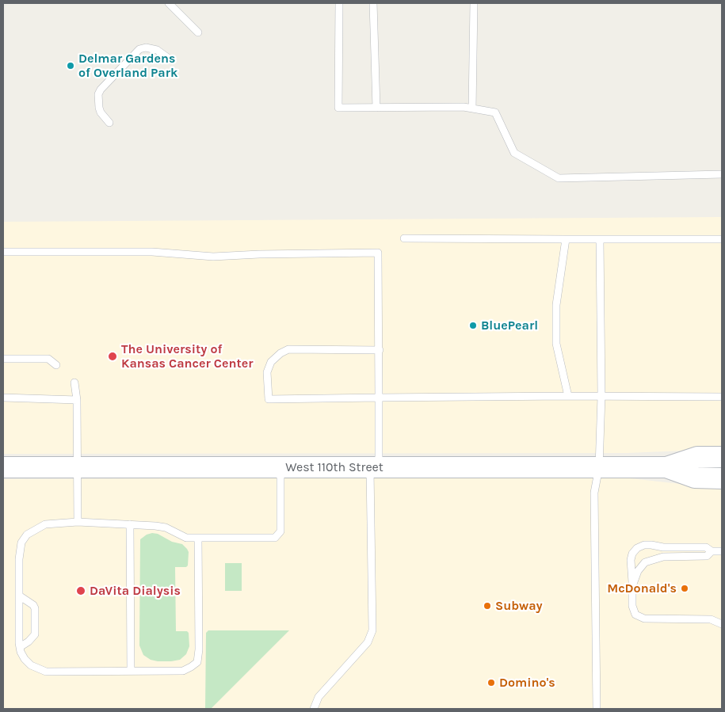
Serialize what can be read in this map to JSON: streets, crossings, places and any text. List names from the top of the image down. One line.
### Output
{"streets":{"street":["West 110th Street"]},"places":["Delmar Gardens of Overland Park","BluePearl","The University of Kansas Cancer Center","McDonald's","DaVita Dialysis","Subway","Domino's"]}
